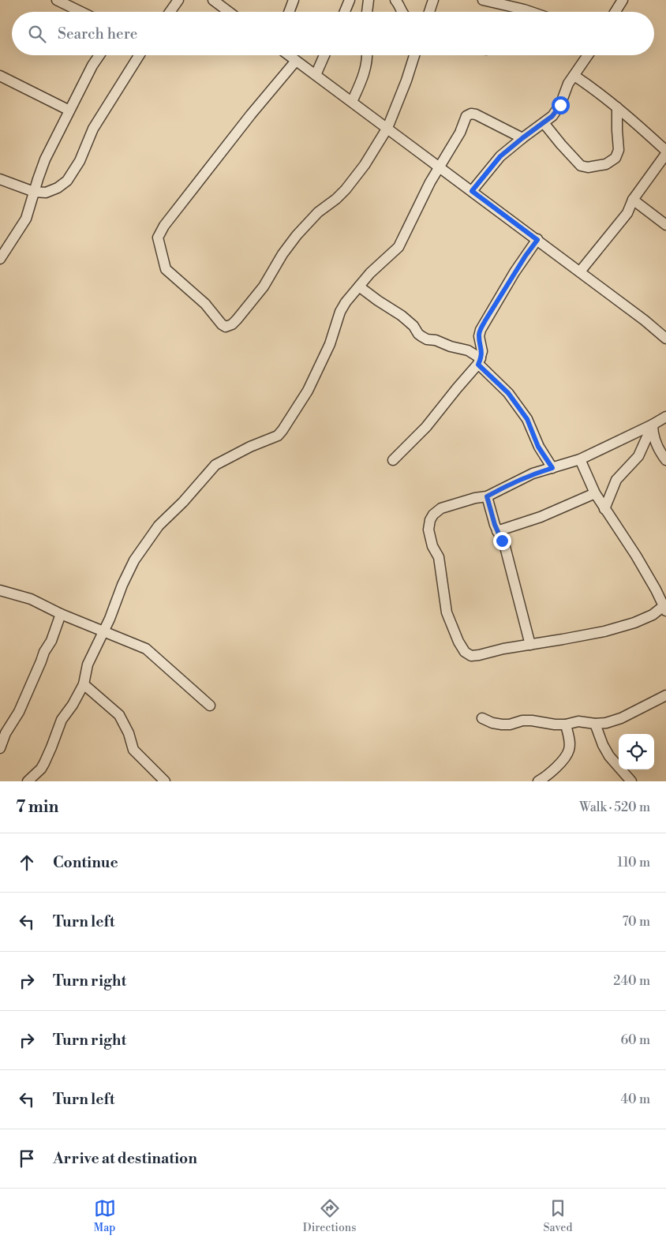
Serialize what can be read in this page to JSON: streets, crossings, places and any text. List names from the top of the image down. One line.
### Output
{"page":{"search":"Search here","heading":["7 min","Walk · 520 m"],"list":[["Continue","110 m"],["Turn left","70 m"],["Turn right","240 m"],["Turn right","60 m"],["Turn left","40 m"],"Arrive at destination"],"nav":["Map","Directions","Saved"]}}
